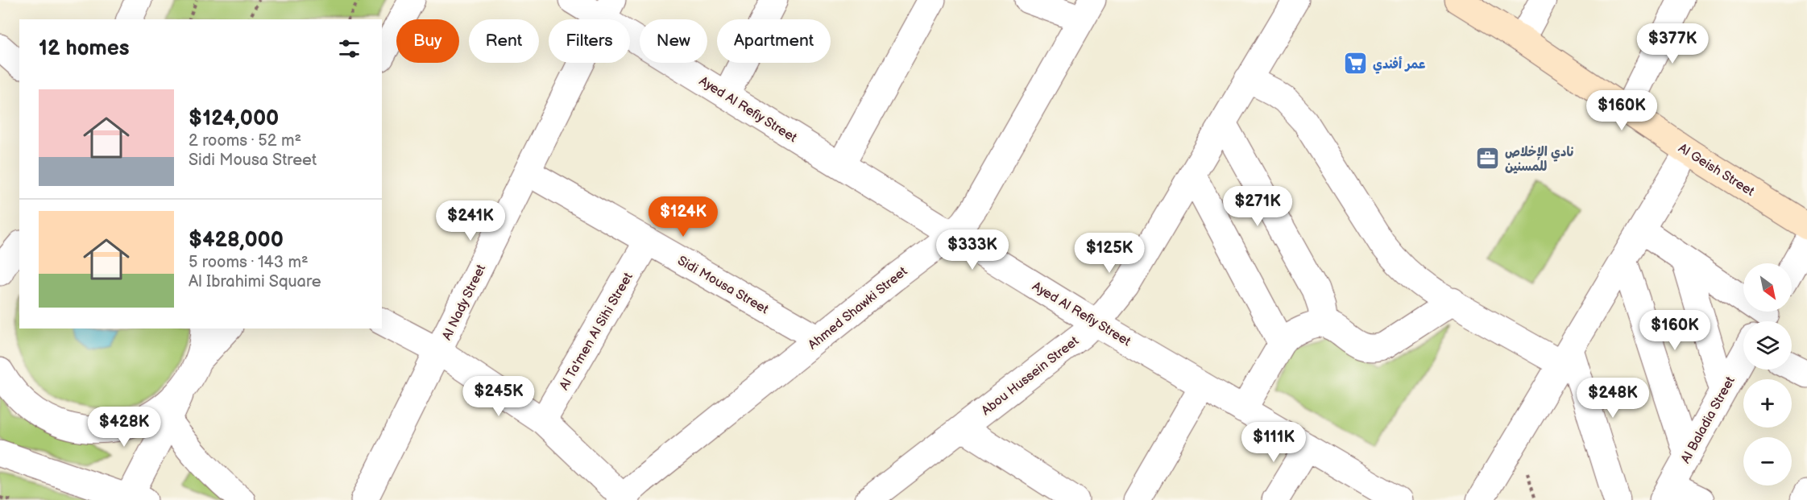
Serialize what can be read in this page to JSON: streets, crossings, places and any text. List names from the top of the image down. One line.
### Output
{"streets":{"main road":["Al Geish Street"],"street":["Ayed Al Refiy Street","Sidi Mousa Street","Al Nady Street","Ahmed Shawki Street","Al Ta'men Al Sihi Street","Abou Hussein Street","Al Baladia Street"]},"crossings":[["Ayed Al Refiy Street","Al Nady Street"],["Ayed Al Refiy Street","Ahmed Shawki Street"],["Ayed Al Refiy Street","Abou Hussein Street"],["Sidi Mousa Street","Al Nady Street"],["Sidi Mousa Street","Ahmed Shawki Street"],["Sidi Mousa Street","Al Ta'men Al Sihi Street"]],"places":{"supermarket":["عمر أفندي"],"office":["نادي الإخلاص للمسنين"]},"north":"bottom right","page":{"chip":["Buy","Rent","Filters","New","Apartment"],"heading":"12 homes","price":["$377K","$160K","$271K","$124K","$241K","$333K","$125K","$160K","$245K","$248K","$428K","$111K"],"list":[{"name":"$124,000","note":"2 rooms · 52 m² · Sidi Mousa Street"},{"name":"$428,000","note":"5 rooms · 143 m² · Al Ibrahimi Square"}],"map_buttons":["+","−"]}}
